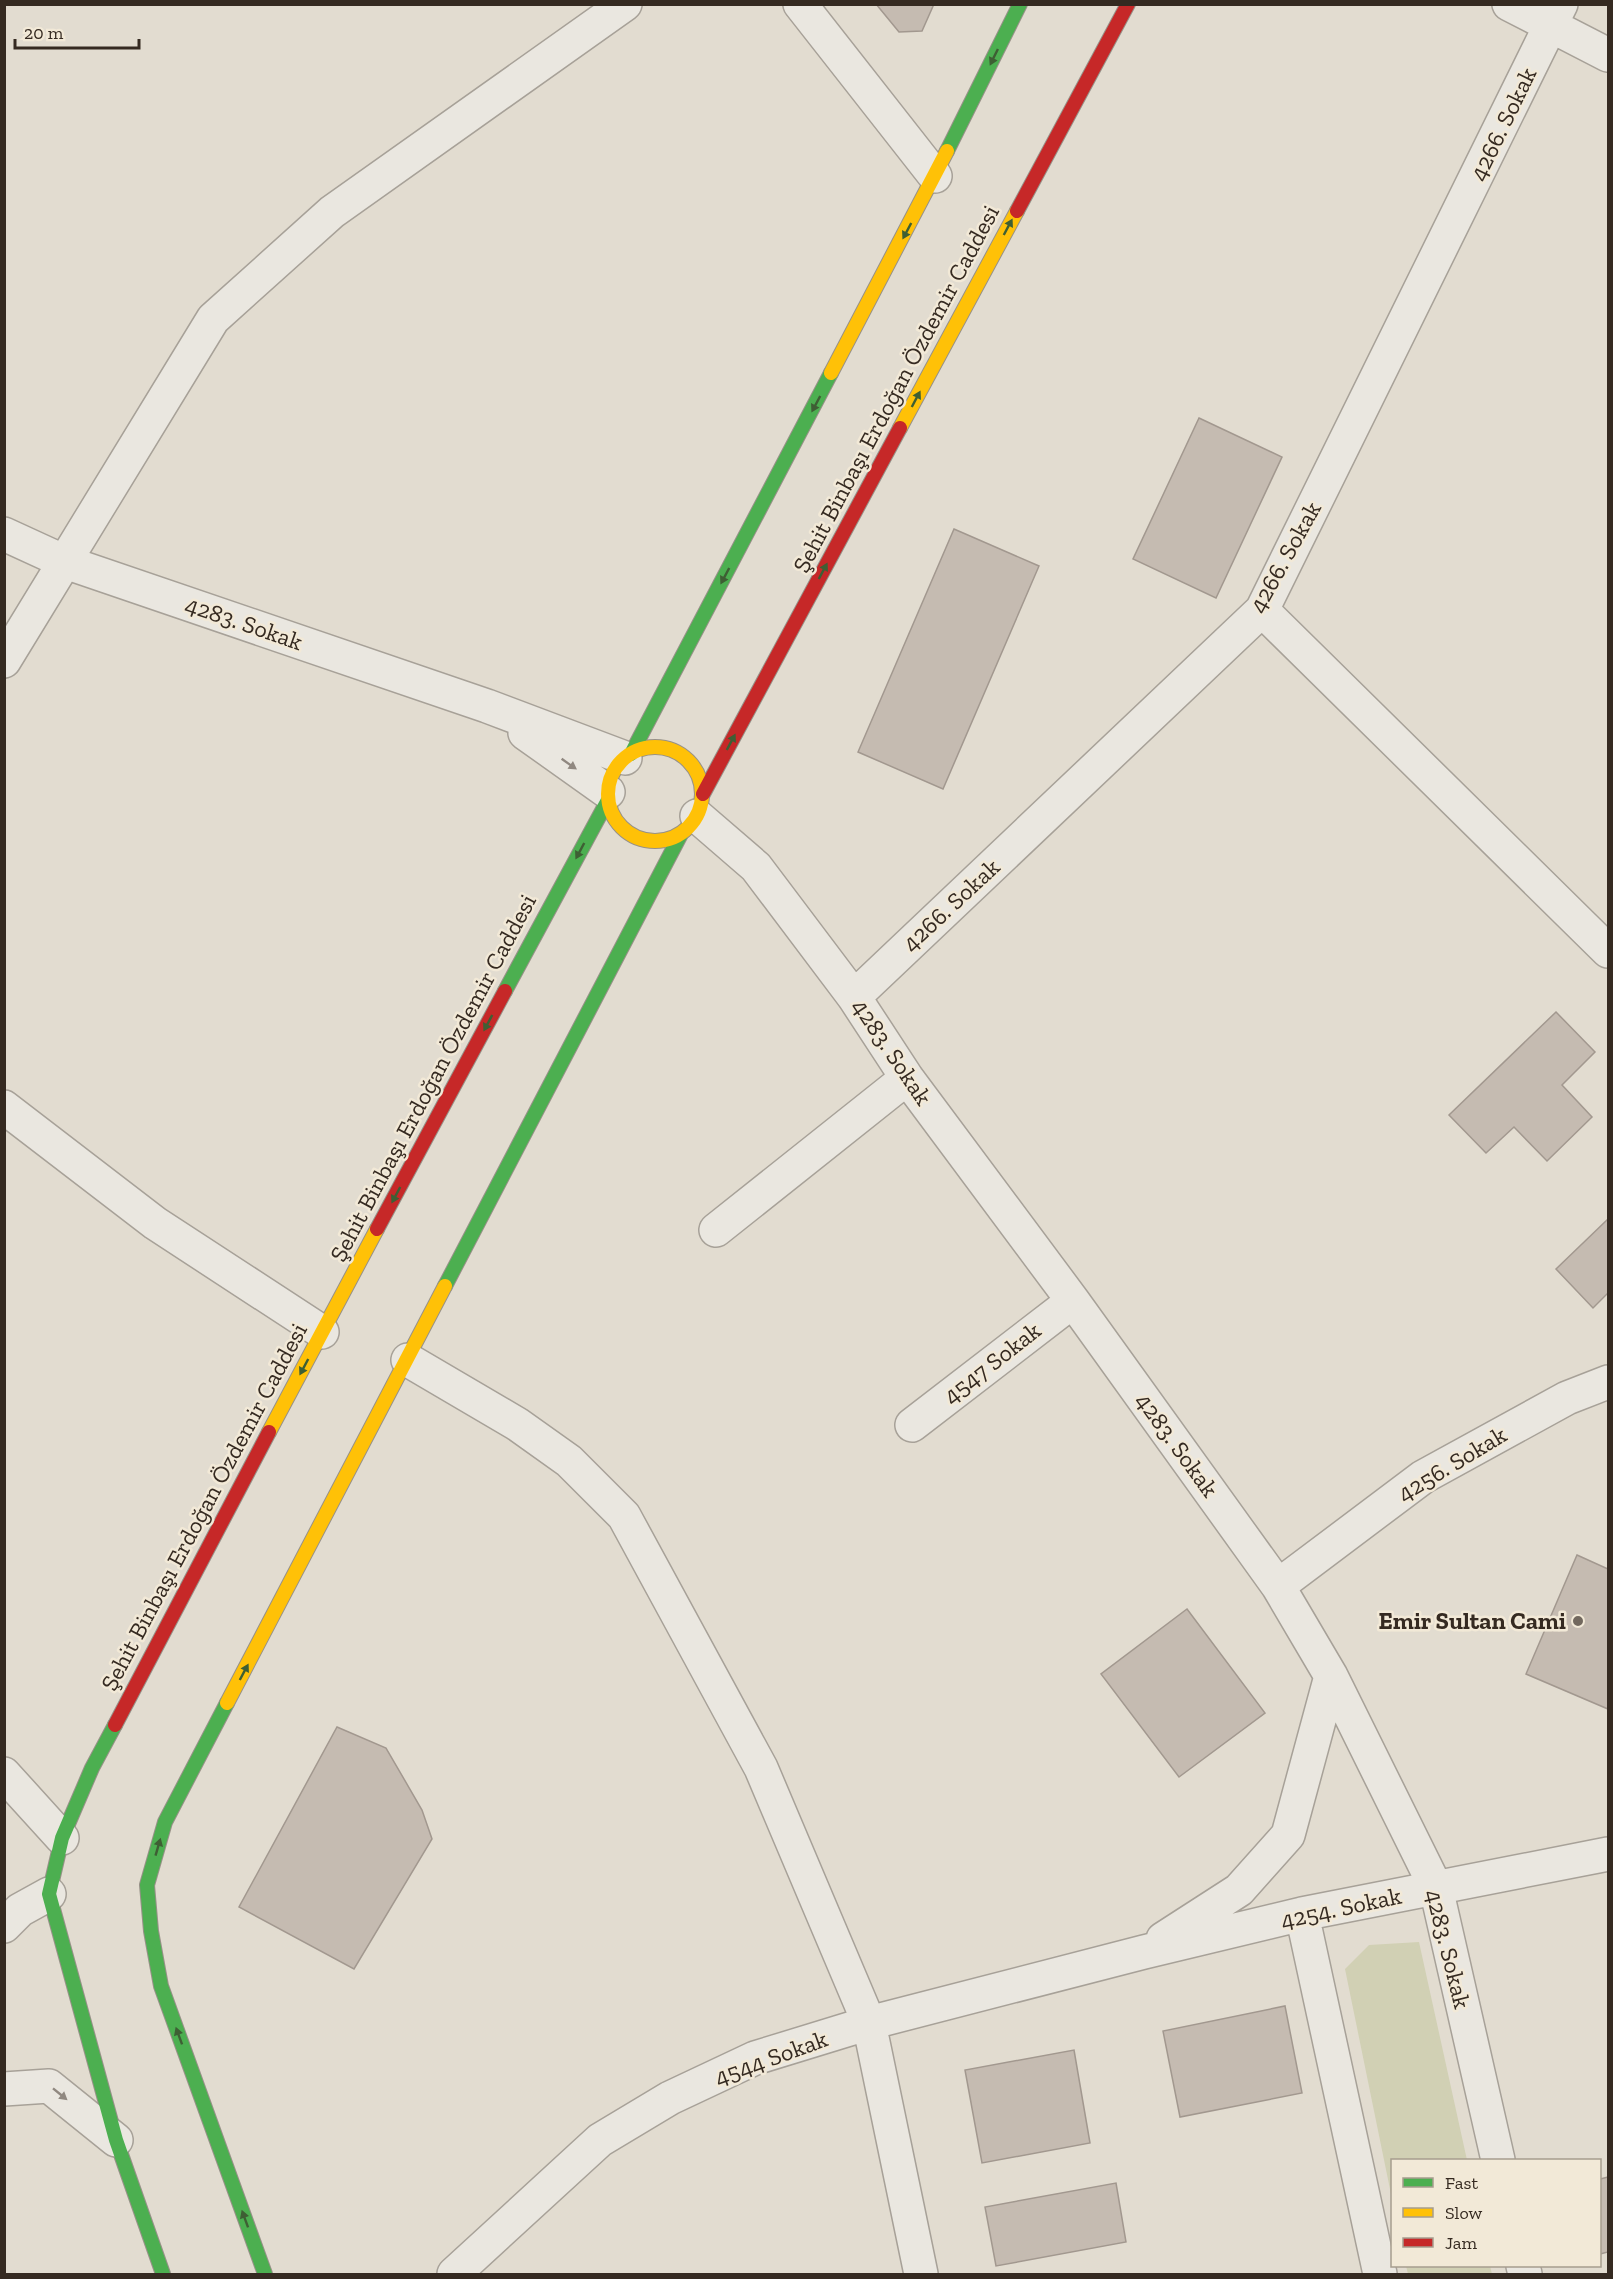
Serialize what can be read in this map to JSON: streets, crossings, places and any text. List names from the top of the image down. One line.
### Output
{"streets":{"main road":["Şehit Binbaşı Erdoğan Özdemir Caddesi"],"street":["4266. Sokak","4283. Sokak","4547 Sokak","4256. Sokak","4254. Sokak","4544 Sokak"]},"crossings":[["4266. Sokak","4283. Sokak"],["Şehit Binbaşı Erdoğan Özdemir Caddesi","4283. Sokak"],["4283. Sokak","4547 Sokak"],["4283. Sokak","4256. Sokak"],["4283. Sokak","4254. Sokak"],["4254. Sokak","4544 Sokak"]],"places":["Emir Sultan Cami"],"legend":["Fast","Slow","Jam"],"scale_bar":"20 m"}
